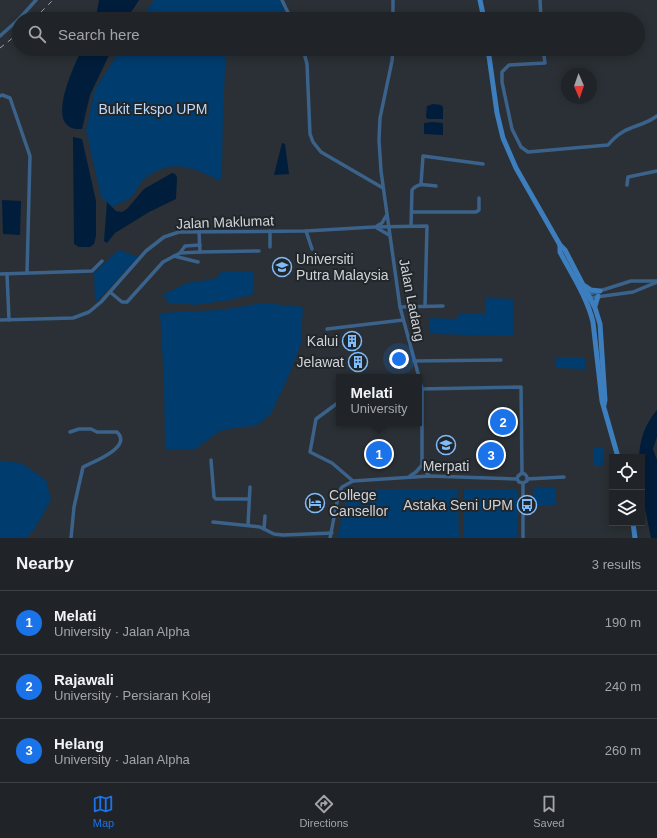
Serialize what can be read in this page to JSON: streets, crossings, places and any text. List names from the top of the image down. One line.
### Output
{"streets":{"street":["Jalan Maklumat","Jalan Ladang"]},"crossings":[["Jalan Maklumat","Jalan Ladang"]],"parks":["Bukit Ekspo UPM"],"places":{"school or university":["Universiti Putra Malaysia","Merpati"],"building":["Kalui","Jelawat"],"hotel":["College Cansellor"],"bus stop":["Astaka Seni UPM"]},"north":"bottom","page":{"search":"Search here","popup":["Melati","University"],"pins":["2","1","3"],"heading":["Nearby","3 results"],"list":[{"mark":"1","name":"Melati","note":"University · Jalan Alpha","value":"190 m"},{"mark":"2","name":"Rajawali","note":"University · Persiaran Kolej","value":"240 m"},{"mark":"3","name":"Helang","note":"University · Jalan Alpha","value":"260 m"}],"nav":["Map","Directions","Saved"]}}
